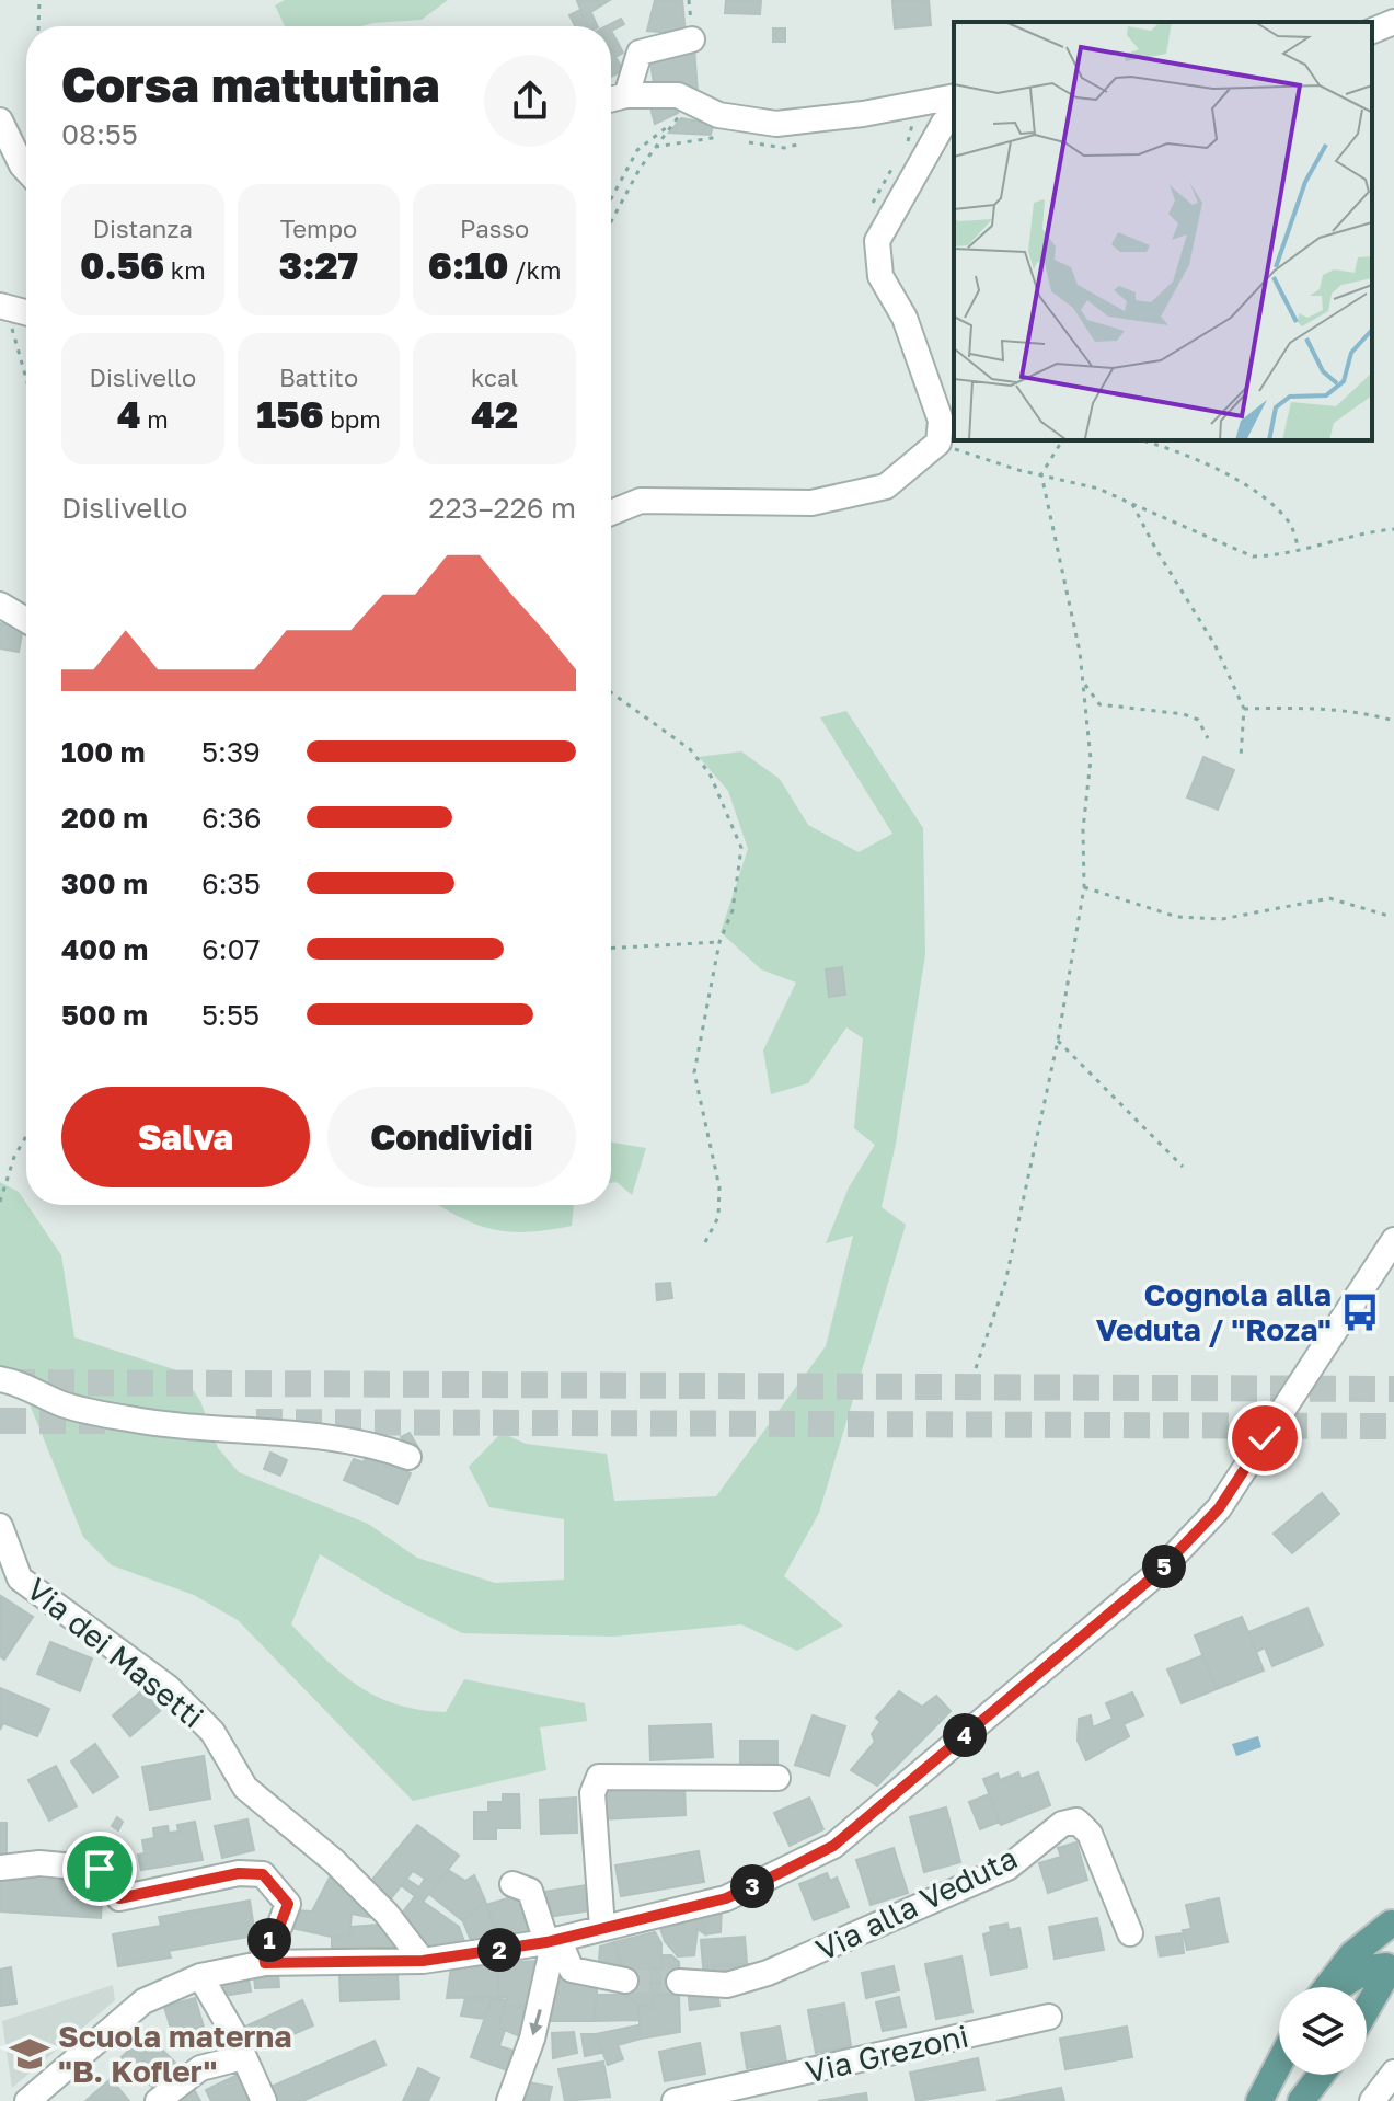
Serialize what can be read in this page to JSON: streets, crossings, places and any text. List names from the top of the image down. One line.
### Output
{"streets":{"street":["Via dei Masetti","Via alla Veduta","Via Grezoni"]},"places":{"bus stop":["Cognola alla Veduta / \"Roza\""],"school or university":["Scuola materna \"B. Kofler\""]},"page":{"heading":["Corsa mattutina","08:55"],"stats":[["Distanza","0.56 km"],["Tempo","3:27"],["Passo","6:10 /km"],["Dislivello","4 m"],["Battito","156 bpm"],["kcal","42"]],"chart":["Dislivello","223–226 m"],"list":[{"name":"100 m","note":"5:39"},{"name":"200 m","note":"6:36"},{"name":"300 m","note":"6:35"},{"name":"400 m","note":"6:07"},{"name":"500 m","note":"5:55"}],"buttons":["Salva","Condividi"],"pins":["5","4","3","1","2"]}}
